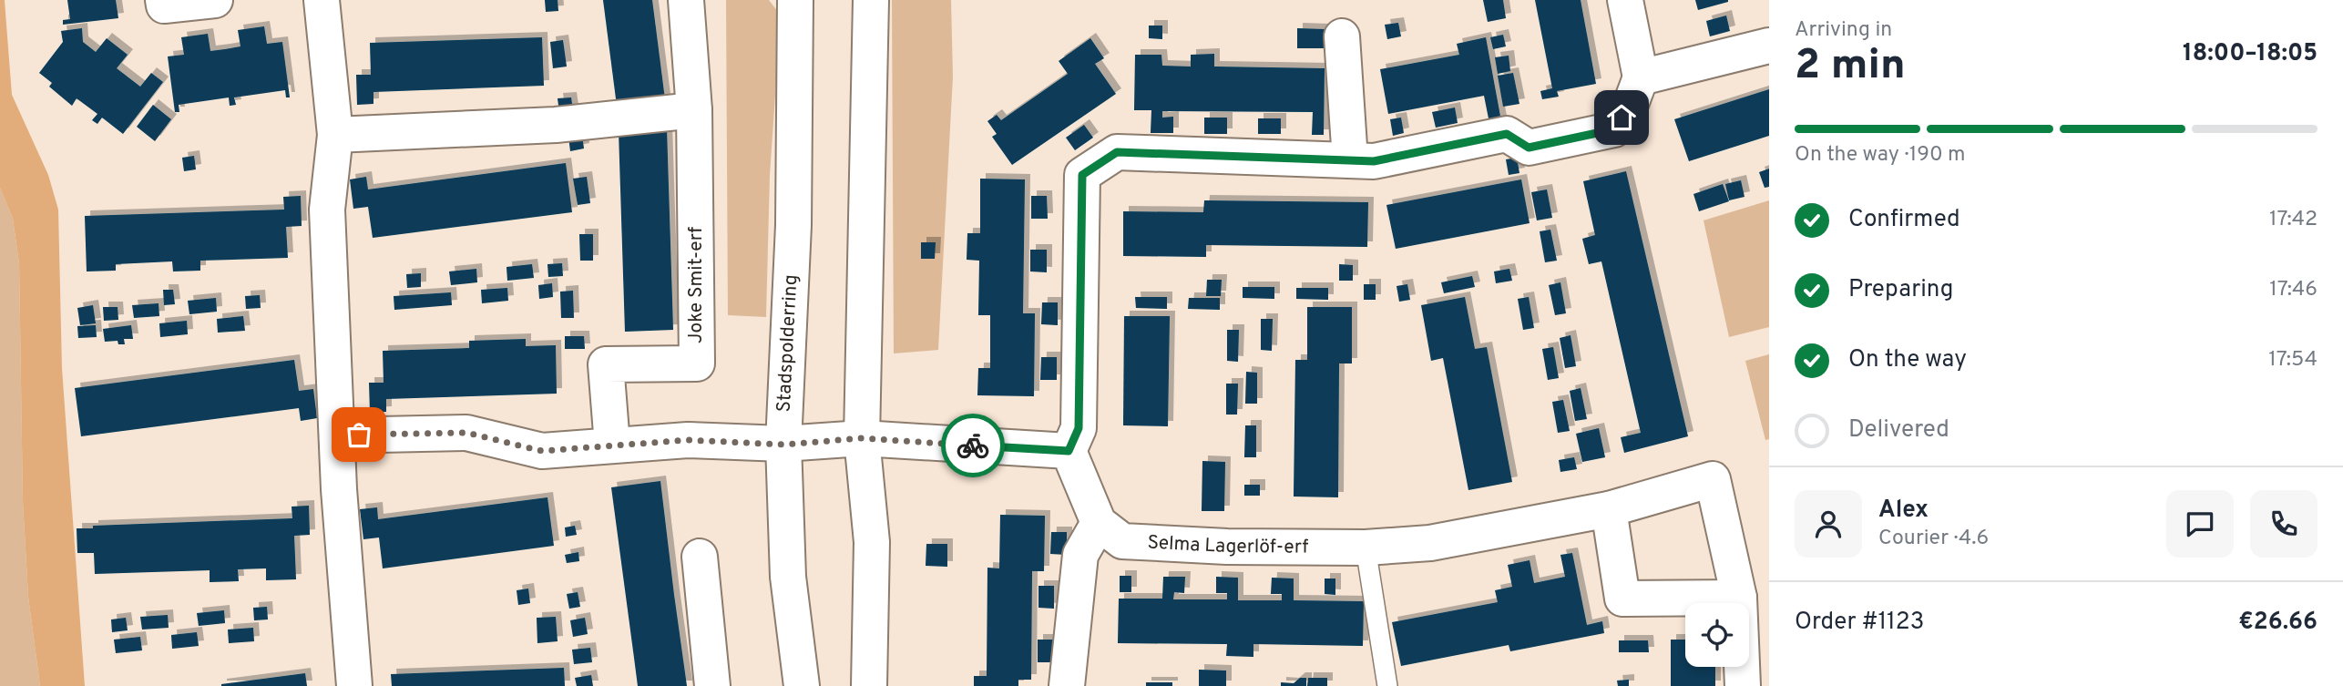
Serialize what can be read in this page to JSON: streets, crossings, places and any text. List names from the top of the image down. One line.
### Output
{"streets":{"street":["Joke Smit-erf","Stadspolderring","Selma Lagerlöf-erf"]},"page":{"heading":["2 min","Arriving in","18:00–18:05"],"panel":["Alex","Courier · 4.6","Order #1123","€26.66"],"bar":"On the way · 190 m","list":[["Confirmed","17:42"],["Preparing","17:46"],["On the way","17:54"],"Delivered"]}}
